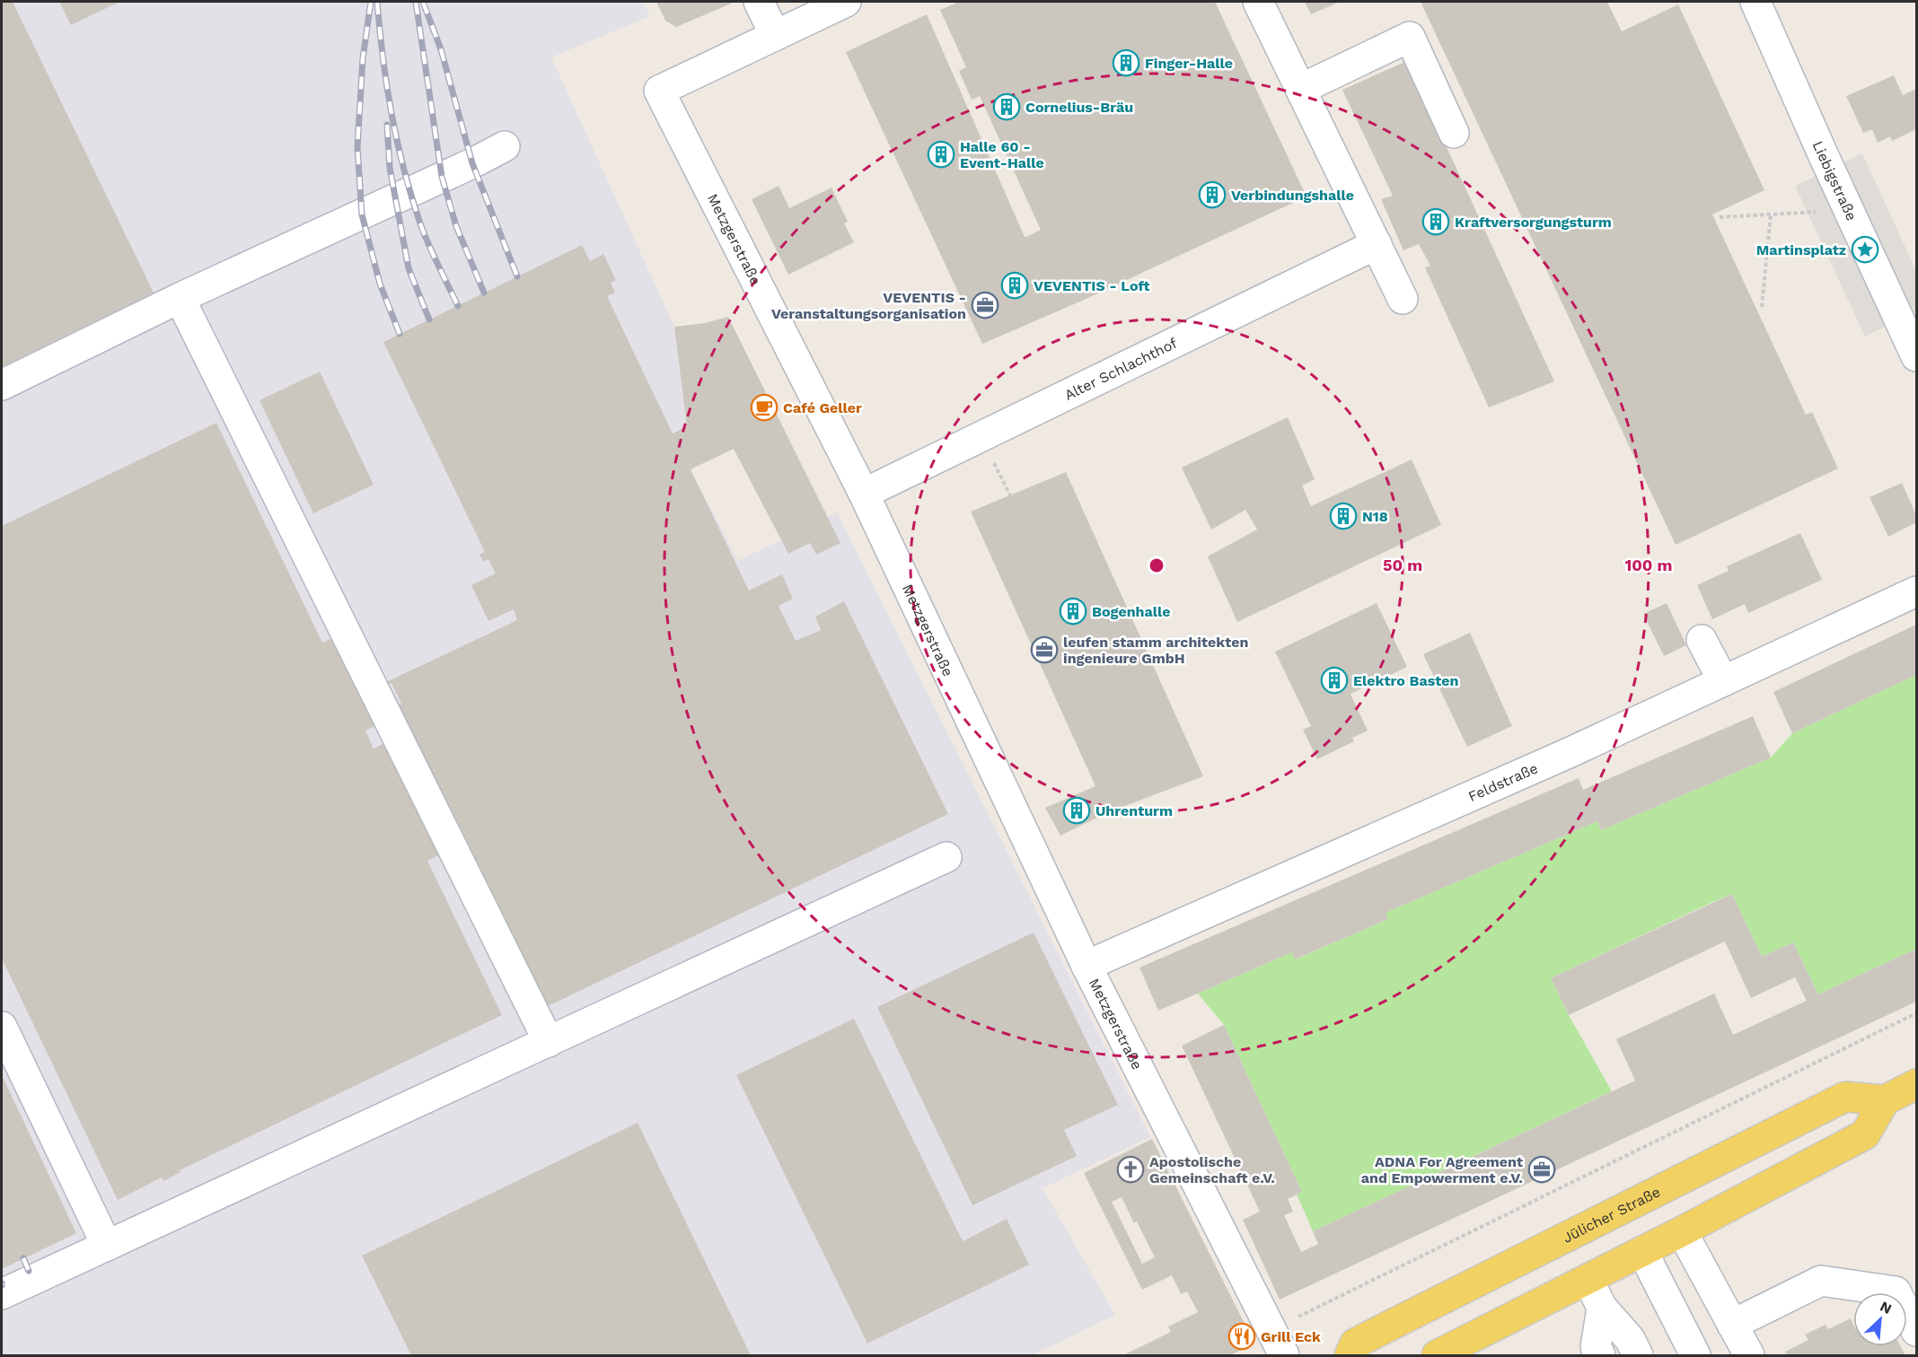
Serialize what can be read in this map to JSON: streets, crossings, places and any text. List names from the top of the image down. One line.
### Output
{"streets":{"main road":["Jülicher Straße"],"street":["Liebigstraße","Metzgerstraße","Alter Schlachthof","Feldstraße"]},"crossings":[["Metzgerstraße","Alter Schlachthof"],["Metzgerstraße","Feldstraße"]],"places":{"building":["Finger-Halle","Cornelius-Bräu","Halle 60 - Event-Halle","Verbindungshalle","Kraftversorgungsturm","VEVENTIS - Loft","N18","Bogenhalle","Elektro Basten","Uhrenturm"],"place":["Martinsplatz"],"office":["VEVENTIS - Veranstaltungsorganisation","leufen stamm architekten ingenieure GmbH","ADNA For Agreement and Empowerment e.V."],"cafe":["Café Geller"],"church":["Apostolische Gemeinschaft e.V."],"restaurant":["Grill Eck"]},"north":"top right","rings":["50 m","100 m"]}
